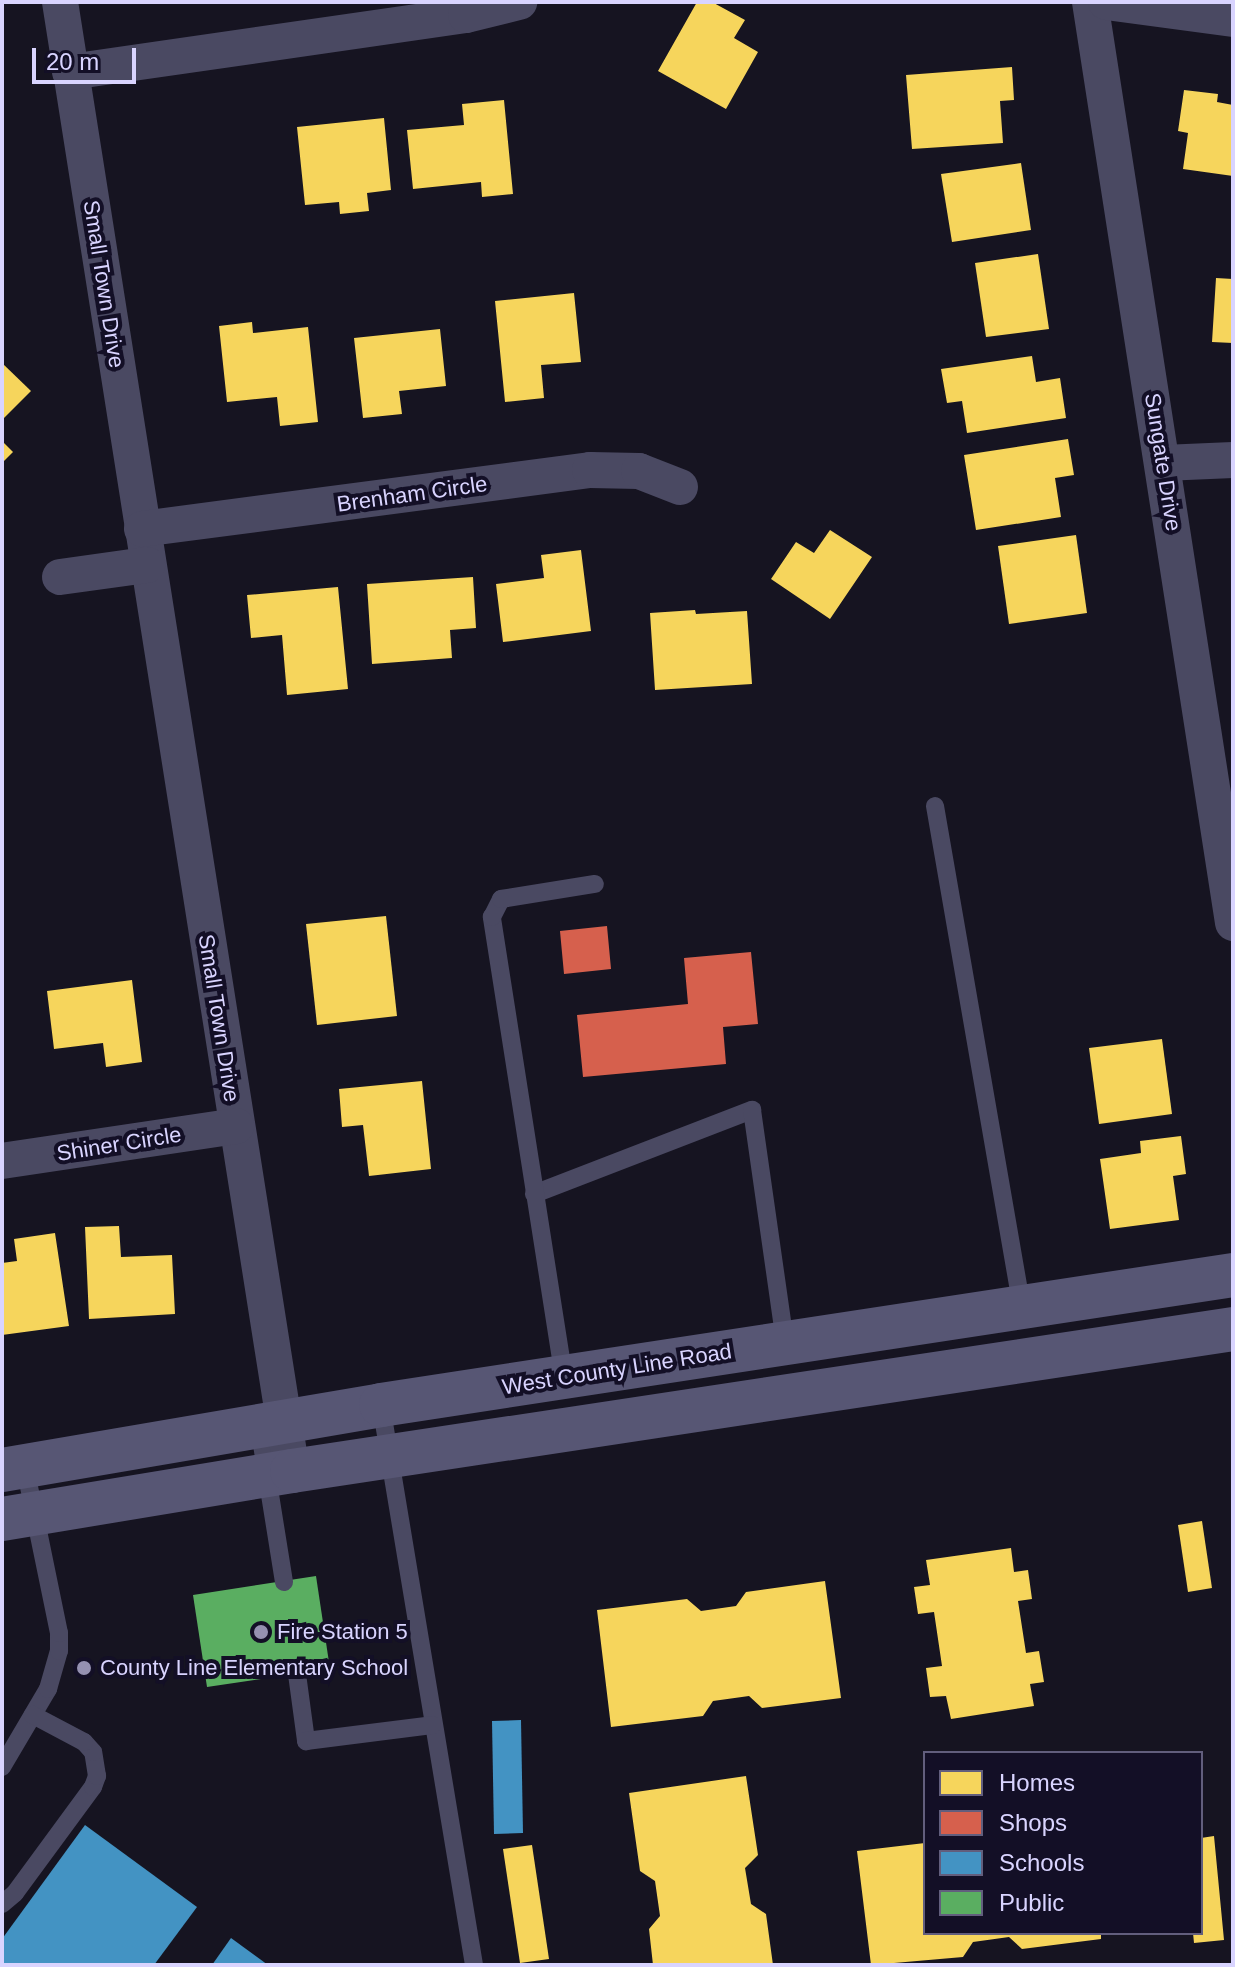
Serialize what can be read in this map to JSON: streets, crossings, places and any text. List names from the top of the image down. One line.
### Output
{"streets":{"main road":["West County Line Road"],"street":["Small Town Drive","Sungate Drive","Brenham Circle","Shiner Circle"]},"crossings":[["Small Town Drive","Brenham Circle"],["Small Town Drive","Shiner Circle"],["Small Town Drive","West County Line Road"]],"places":["Fire Station 5","County Line Elementary School"],"legend":["Homes","Shops","Schools","Public"],"scale_bar":"20 m"}
